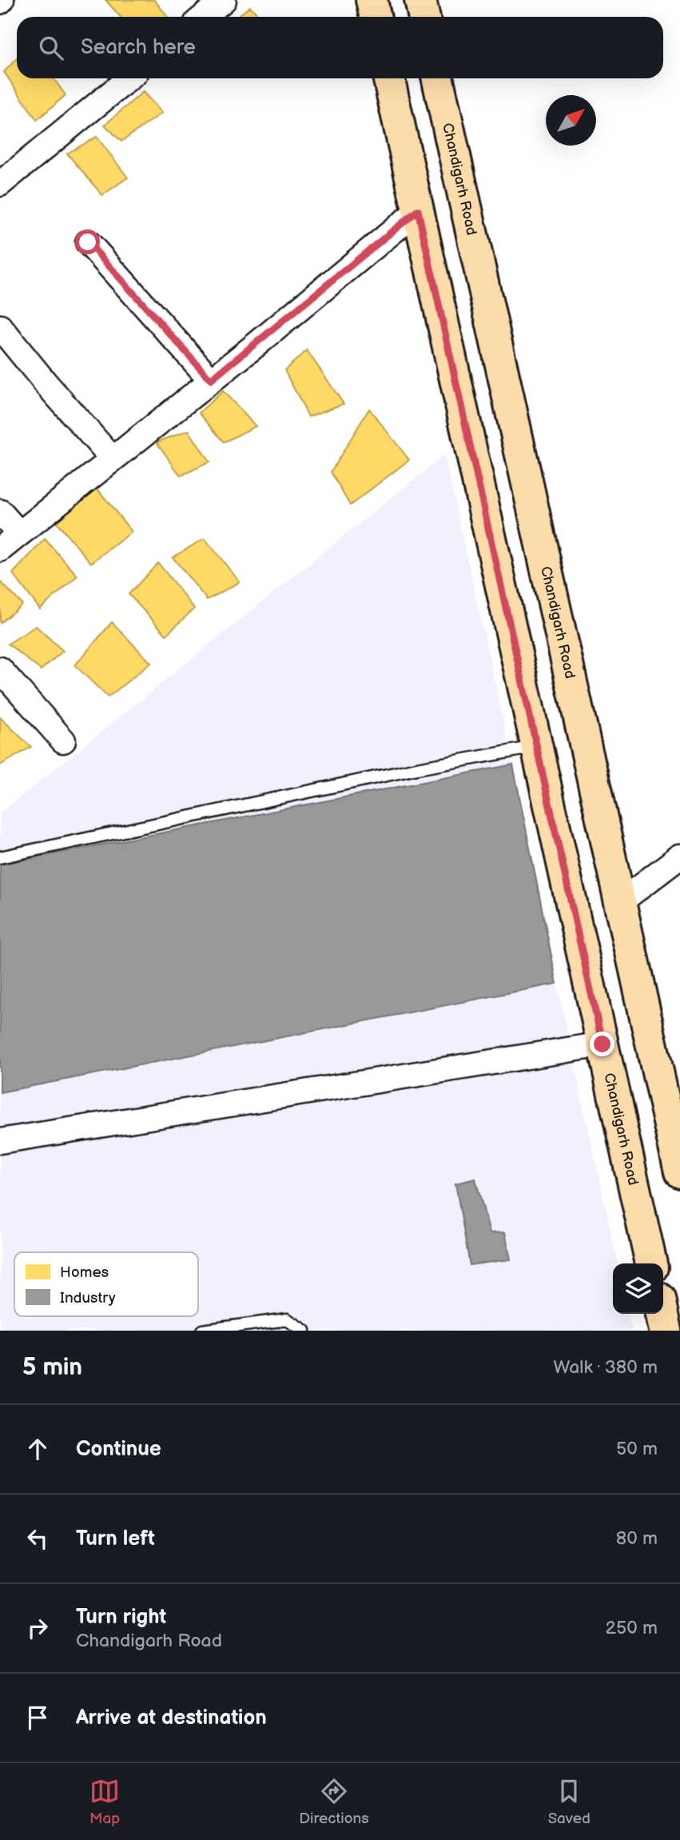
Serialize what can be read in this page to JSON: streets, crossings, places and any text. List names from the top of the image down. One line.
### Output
{"streets":{"main road":["Chandigarh Road"]},"legend":["Homes","Industry"],"north":"top right","page":{"search":"Search here","heading":["5 min","Walk · 380 m"],"list":[["Continue","50 m"],["Turn left","80 m"],["Turn right","Chandigarh Road","250 m"],"Arrive at destination"],"nav":["Map","Directions","Saved"]}}
